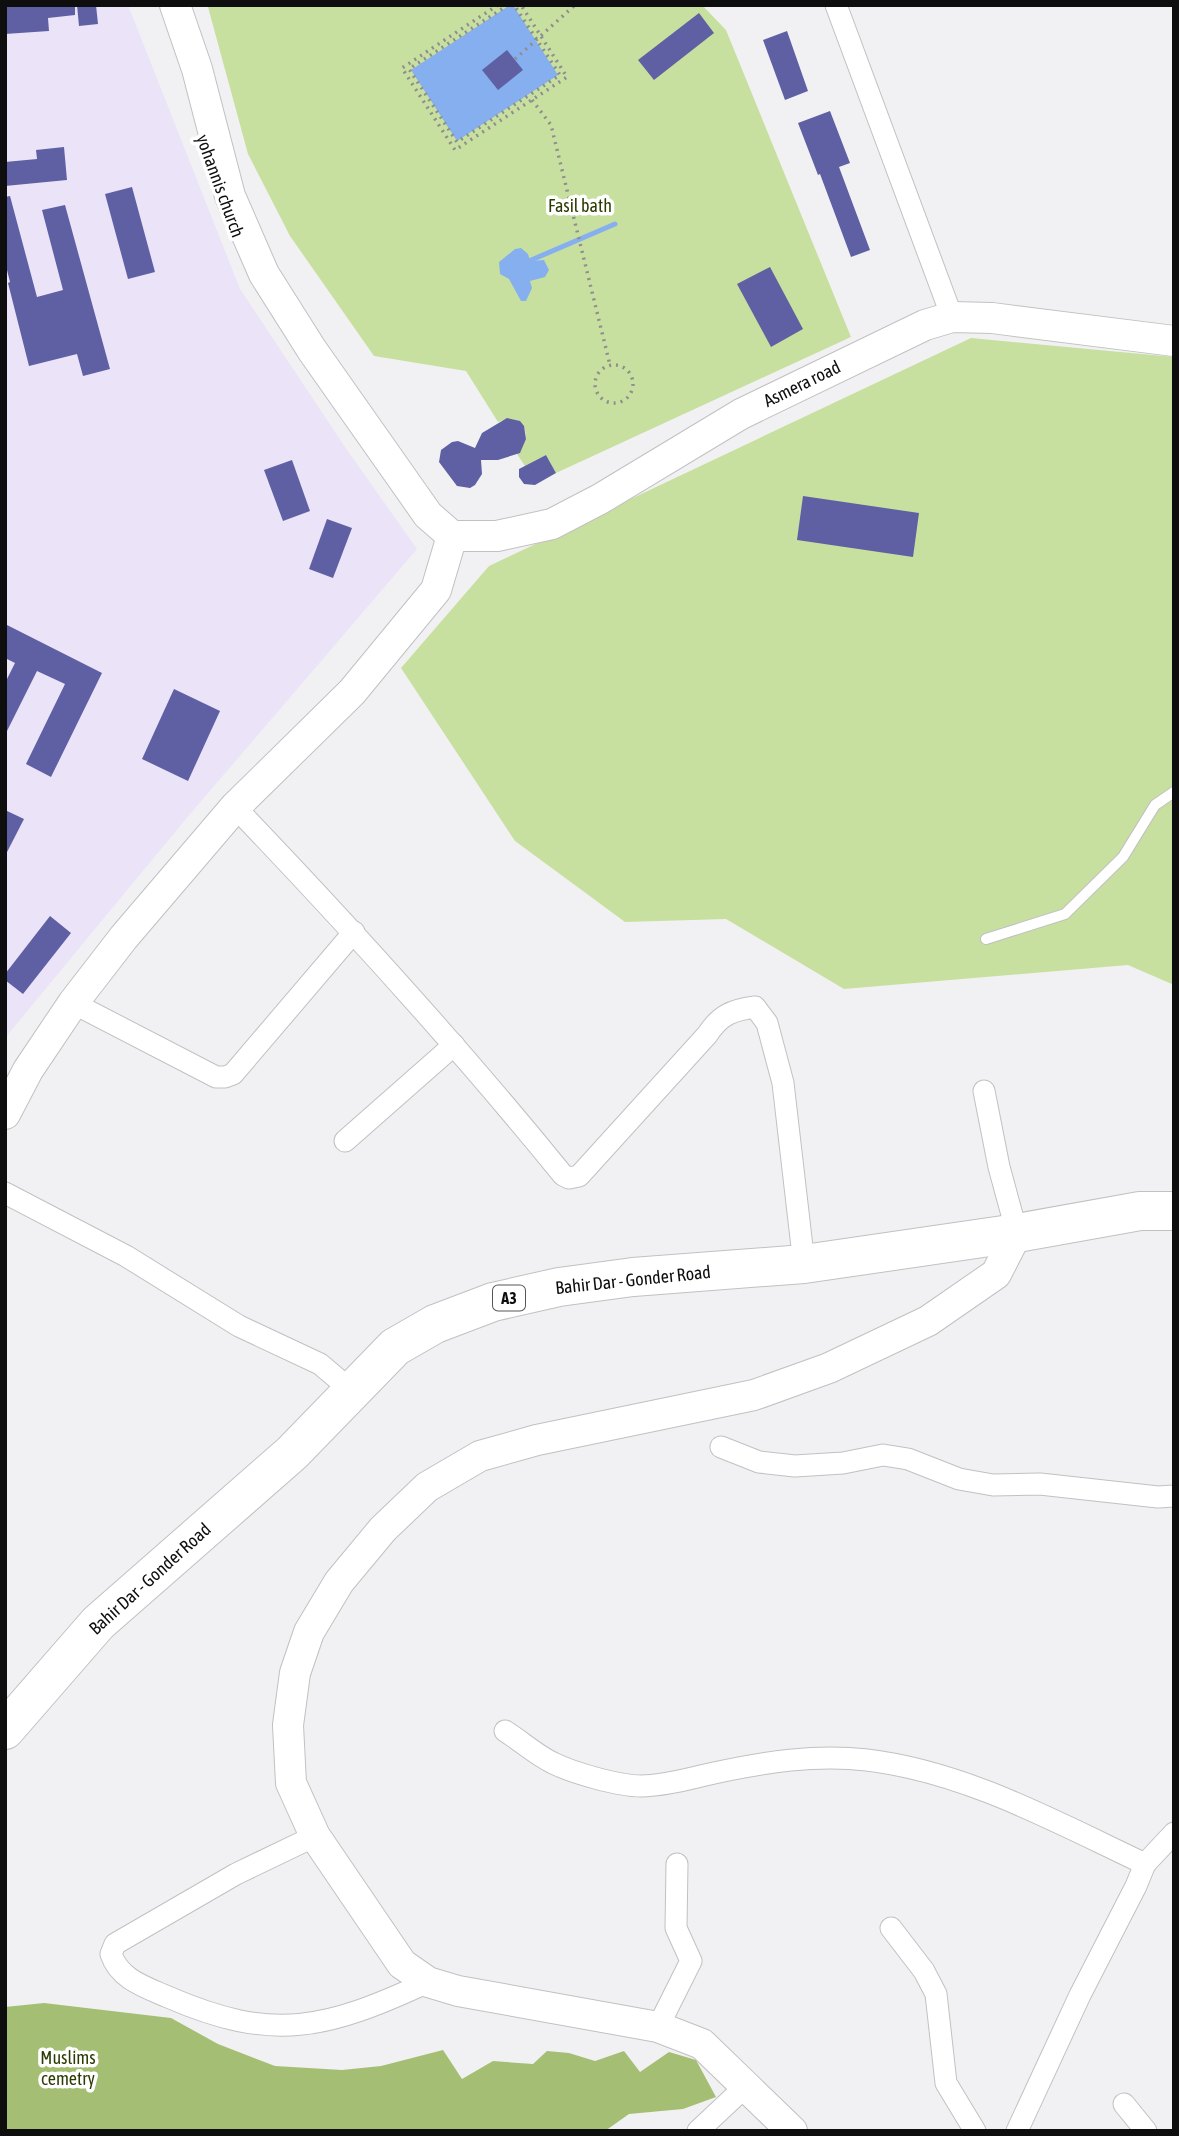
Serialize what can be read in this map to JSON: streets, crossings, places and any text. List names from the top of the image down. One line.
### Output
{"streets":{"highway":["Bahir Dar - Gonder Road","A3"],"street":["Asmera road"]},"parks":["Fasil bath","Muslims cemetry"]}
